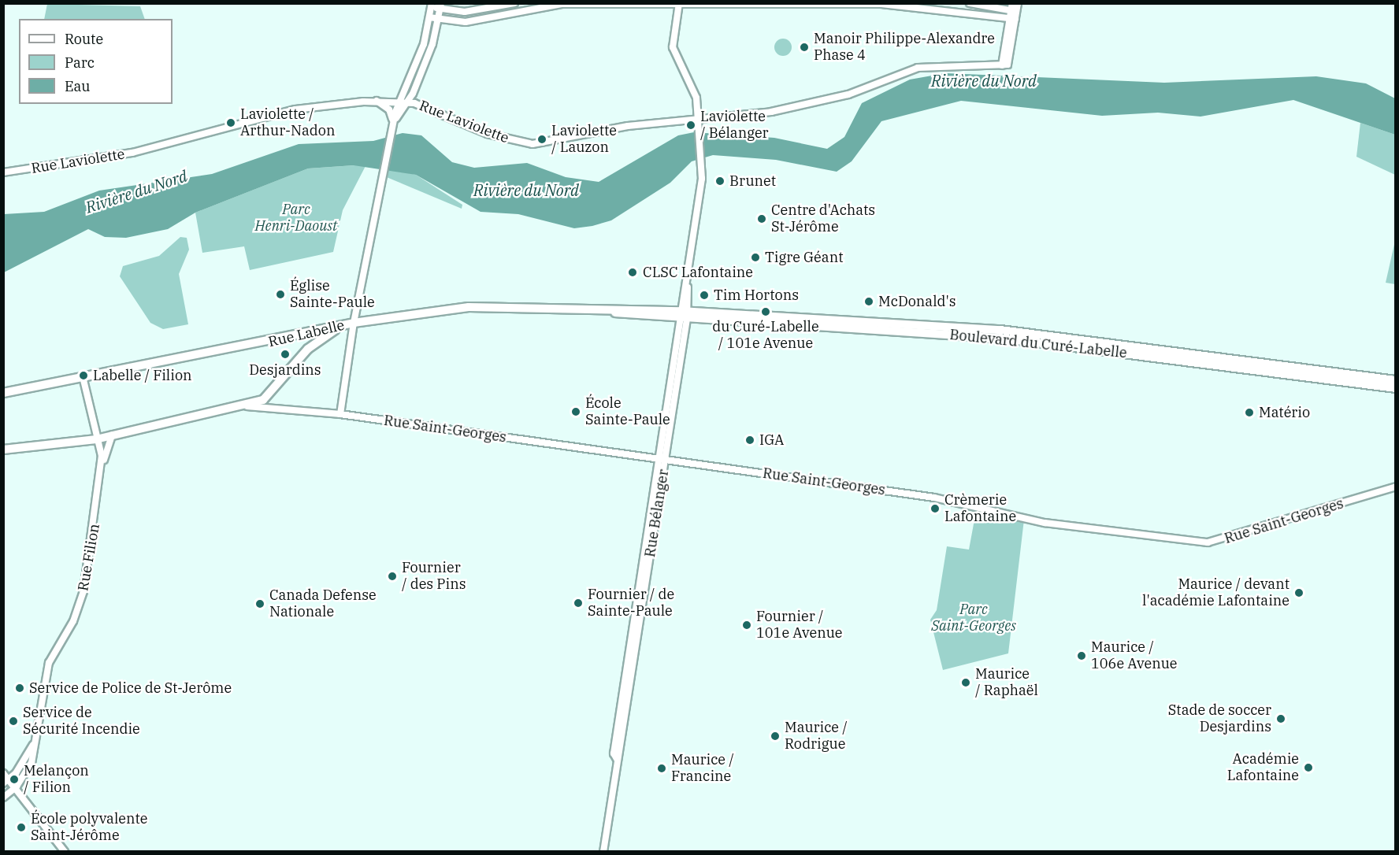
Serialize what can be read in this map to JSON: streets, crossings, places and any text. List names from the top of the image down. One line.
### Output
{"streets":{"main road":["Rue Labelle","Boulevard du Curé-Labelle","Rue Saint-Georges"],"street":["Rue Laviolette","Rue Bélanger","Rue Filion"]},"crossings":[["Rue Laviolette","Rue Bélanger"],["Rue Labelle","Boulevard du Curé-Labelle"],["Rue Labelle","Rue Saint-Georges"],["Rue Labelle","Rue Bélanger"],["Rue Labelle","Rue Filion"],["Boulevard du Curé-Labelle","Rue Bélanger"],["Rue Saint-Georges","Rue Bélanger"],["Rue Saint-Georges","Rue Filion"]],"water":["Rivière du Nord"],"parks":["Parc Henri-Daoust","Parc Saint-Georges"],"places":["Manoir Philippe-Alexandre Phase 4","Laviolette / Arthur-Nadon","Laviolette / Bélanger","Laviolette / Lauzon","Brunet","Centre d'Achats St-Jérôme","Tigre Géant","CLSC Lafontaine","Église Sainte-Paule","Tim Hortons","McDonald's","du Curé-Labelle / 101e Avenue","Desjardins","Labelle / Filion","École Sainte-Paule","Matério","IGA","Crèmerie Lafontaine","Fournier / des Pins","Maurice / devant l'académie Lafontaine","Fournier / de Sainte-Paule","Canada Defense Nationale","Fournier / 101e Avenue","Maurice / 106e Avenue","Maurice / Raphaël","Service de Police de St-Jerôme","Stade de soccer Desjardins","Service de Sécurité Incendie","Maurice / Rodrigue","Académie Lafontaine","Maurice / Francine","Melançon / Filion","École polyvalente Saint-Jérôme"],"legend":["Route","Parc","Eau"]}
